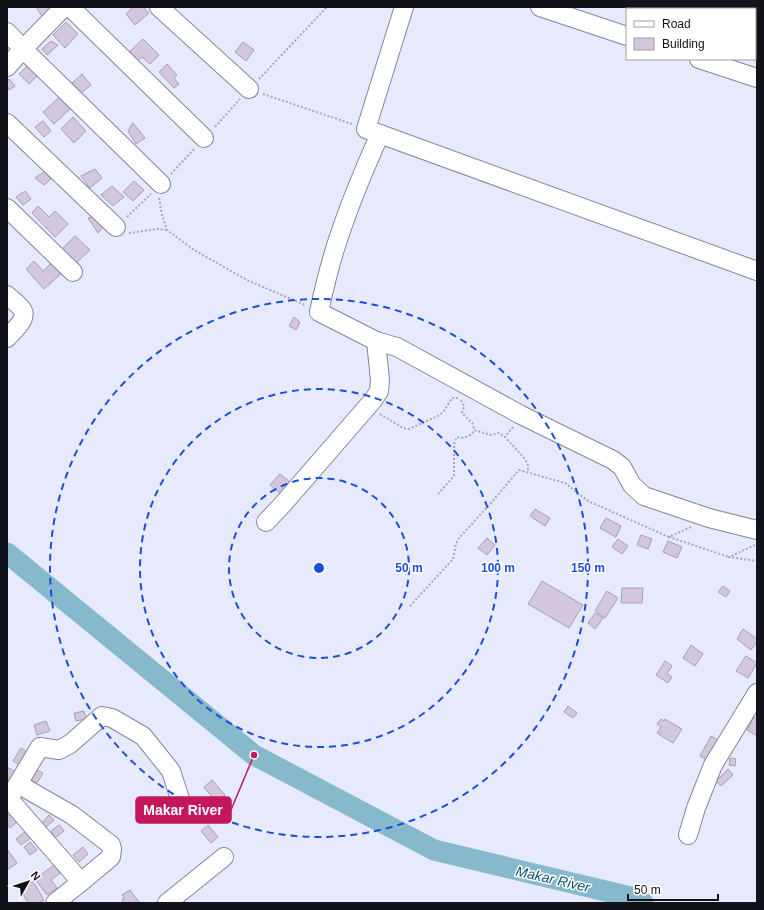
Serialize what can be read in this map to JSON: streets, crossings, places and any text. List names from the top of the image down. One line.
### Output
{"water":["Makar River"],"places":["Makar River"],"legend":["Road","Building"],"scale_bar":"50 m","north":"top right","rings":["50 m","100 m","150 m"]}
